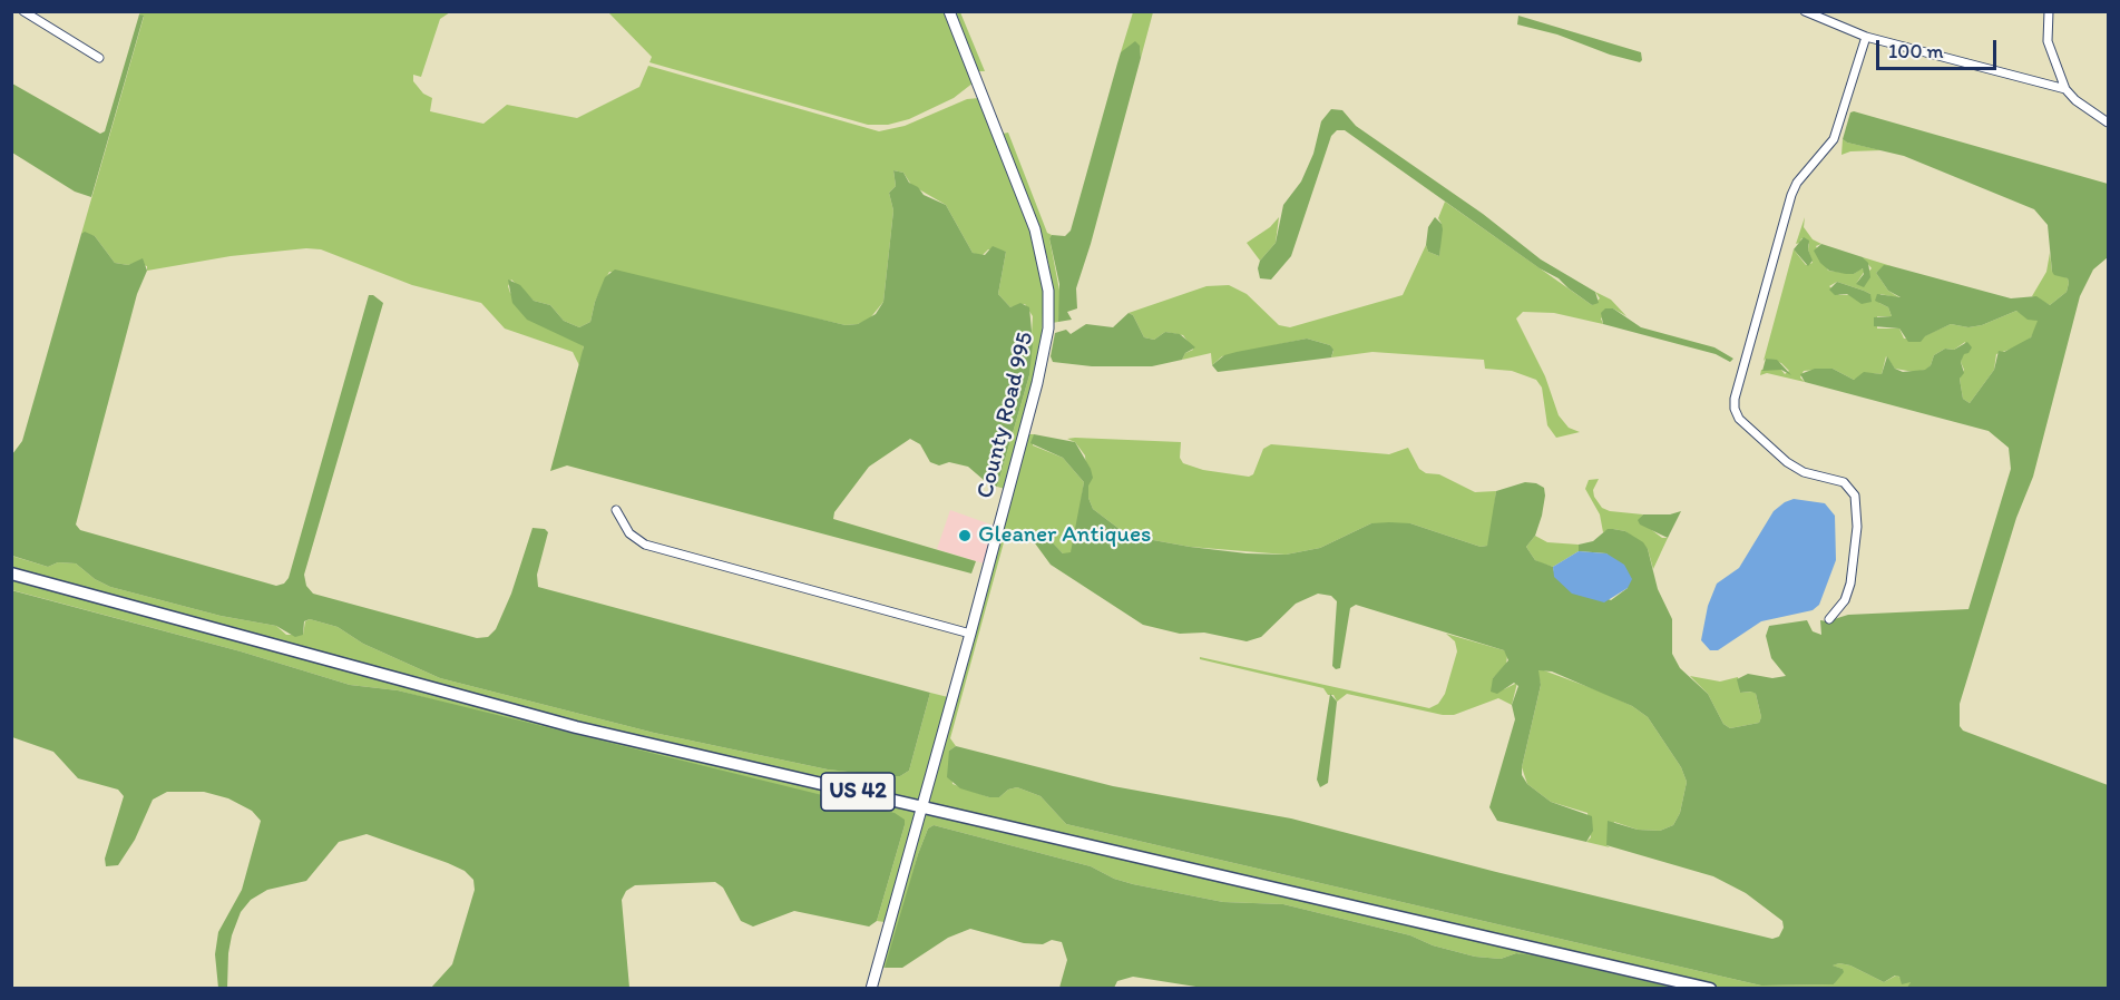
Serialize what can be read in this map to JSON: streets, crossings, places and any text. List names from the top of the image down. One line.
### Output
{"streets":{"main road":["US 42"],"street":["County Road 995"]},"crossings":[["County Road 995","US 42"]],"places":["Gleaner Antiques"],"scale_bar":"100 m"}
